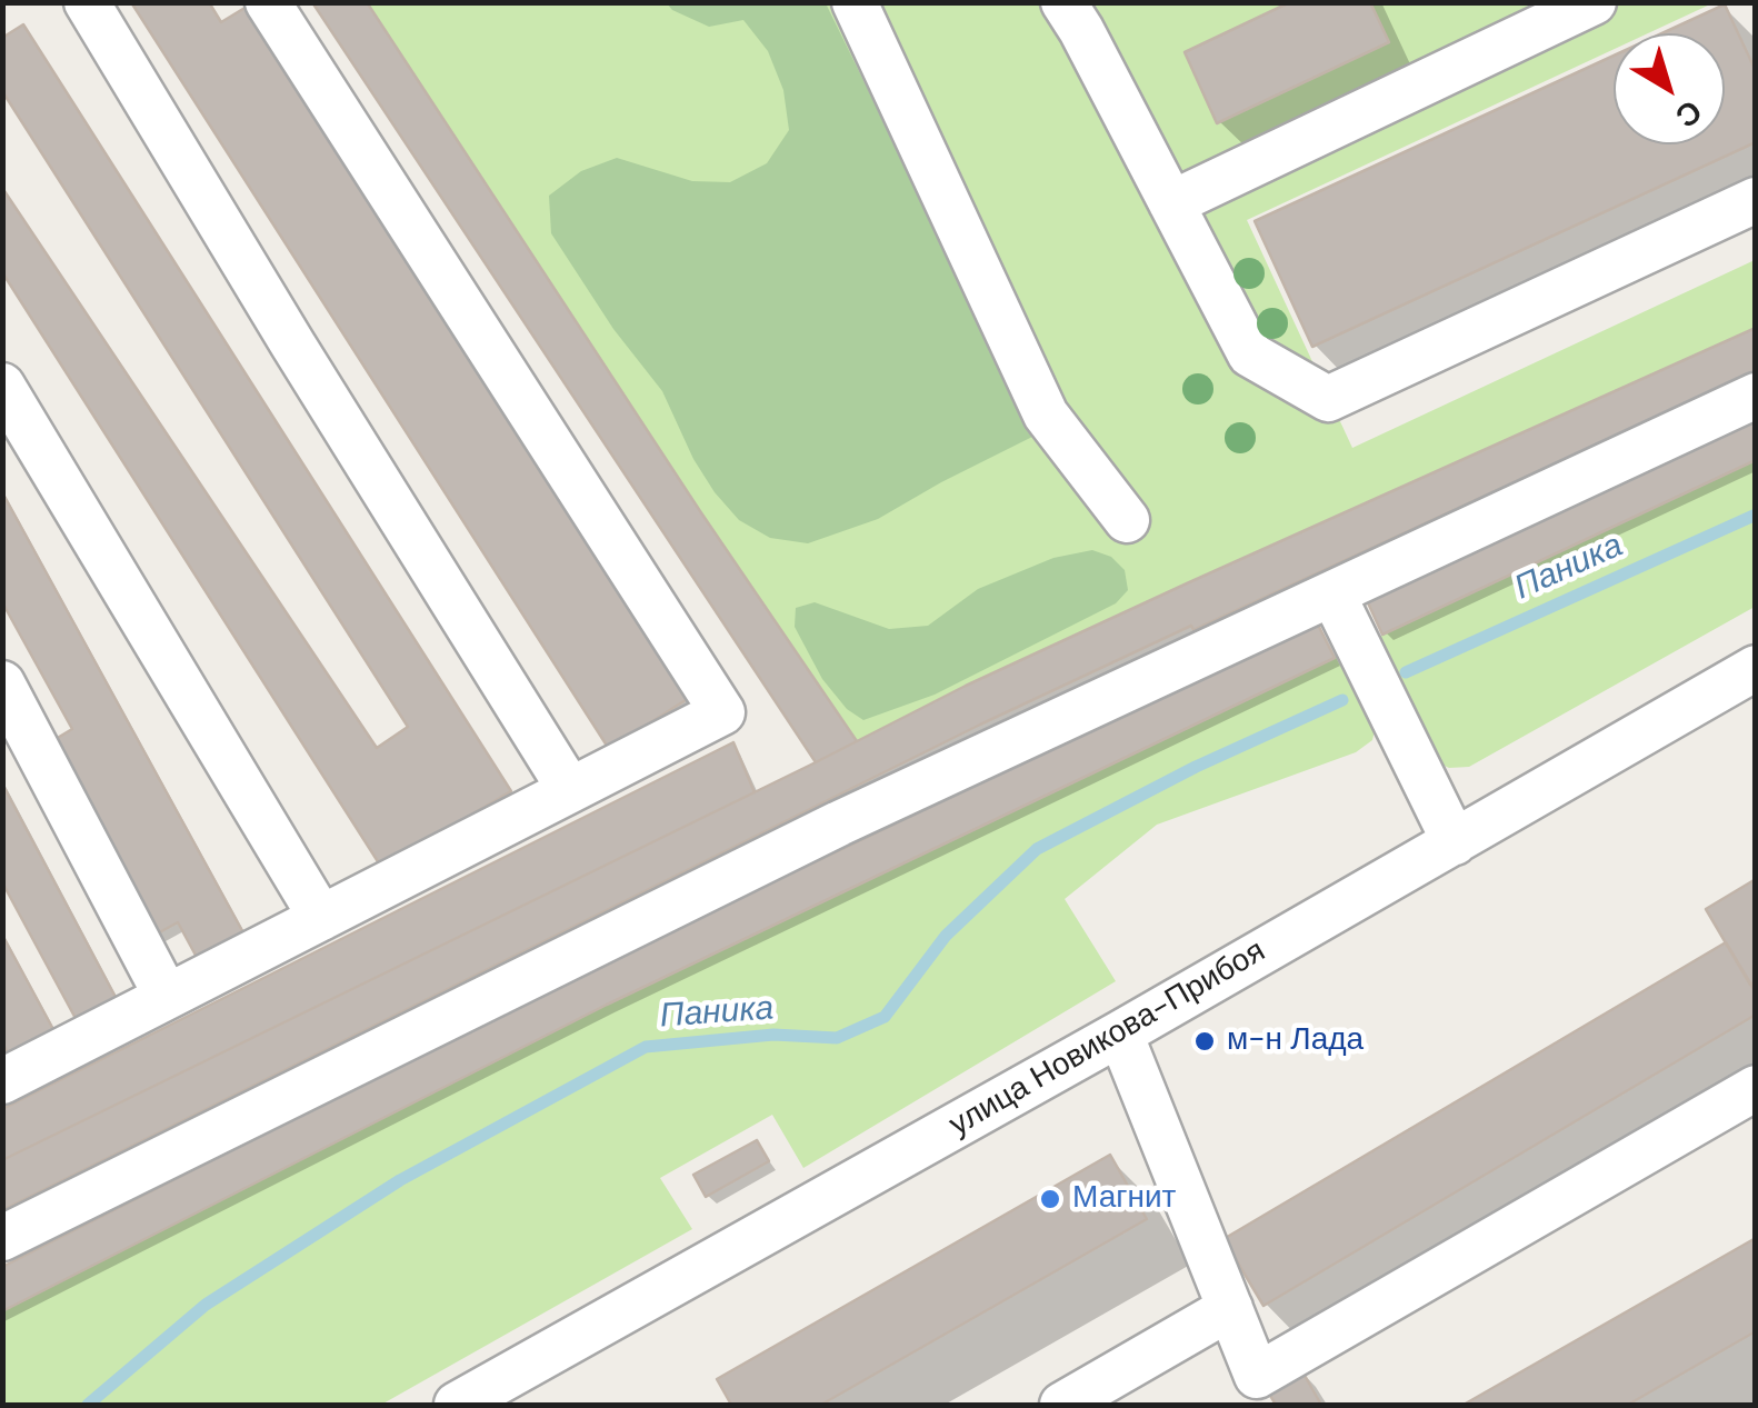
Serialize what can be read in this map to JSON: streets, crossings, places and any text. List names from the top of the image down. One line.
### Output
{"streets":{"street":["улица Новикова-Прибоя"]},"water":["Паника"],"places":["м-н Лада","Магнит"],"north":"bottom right"}
